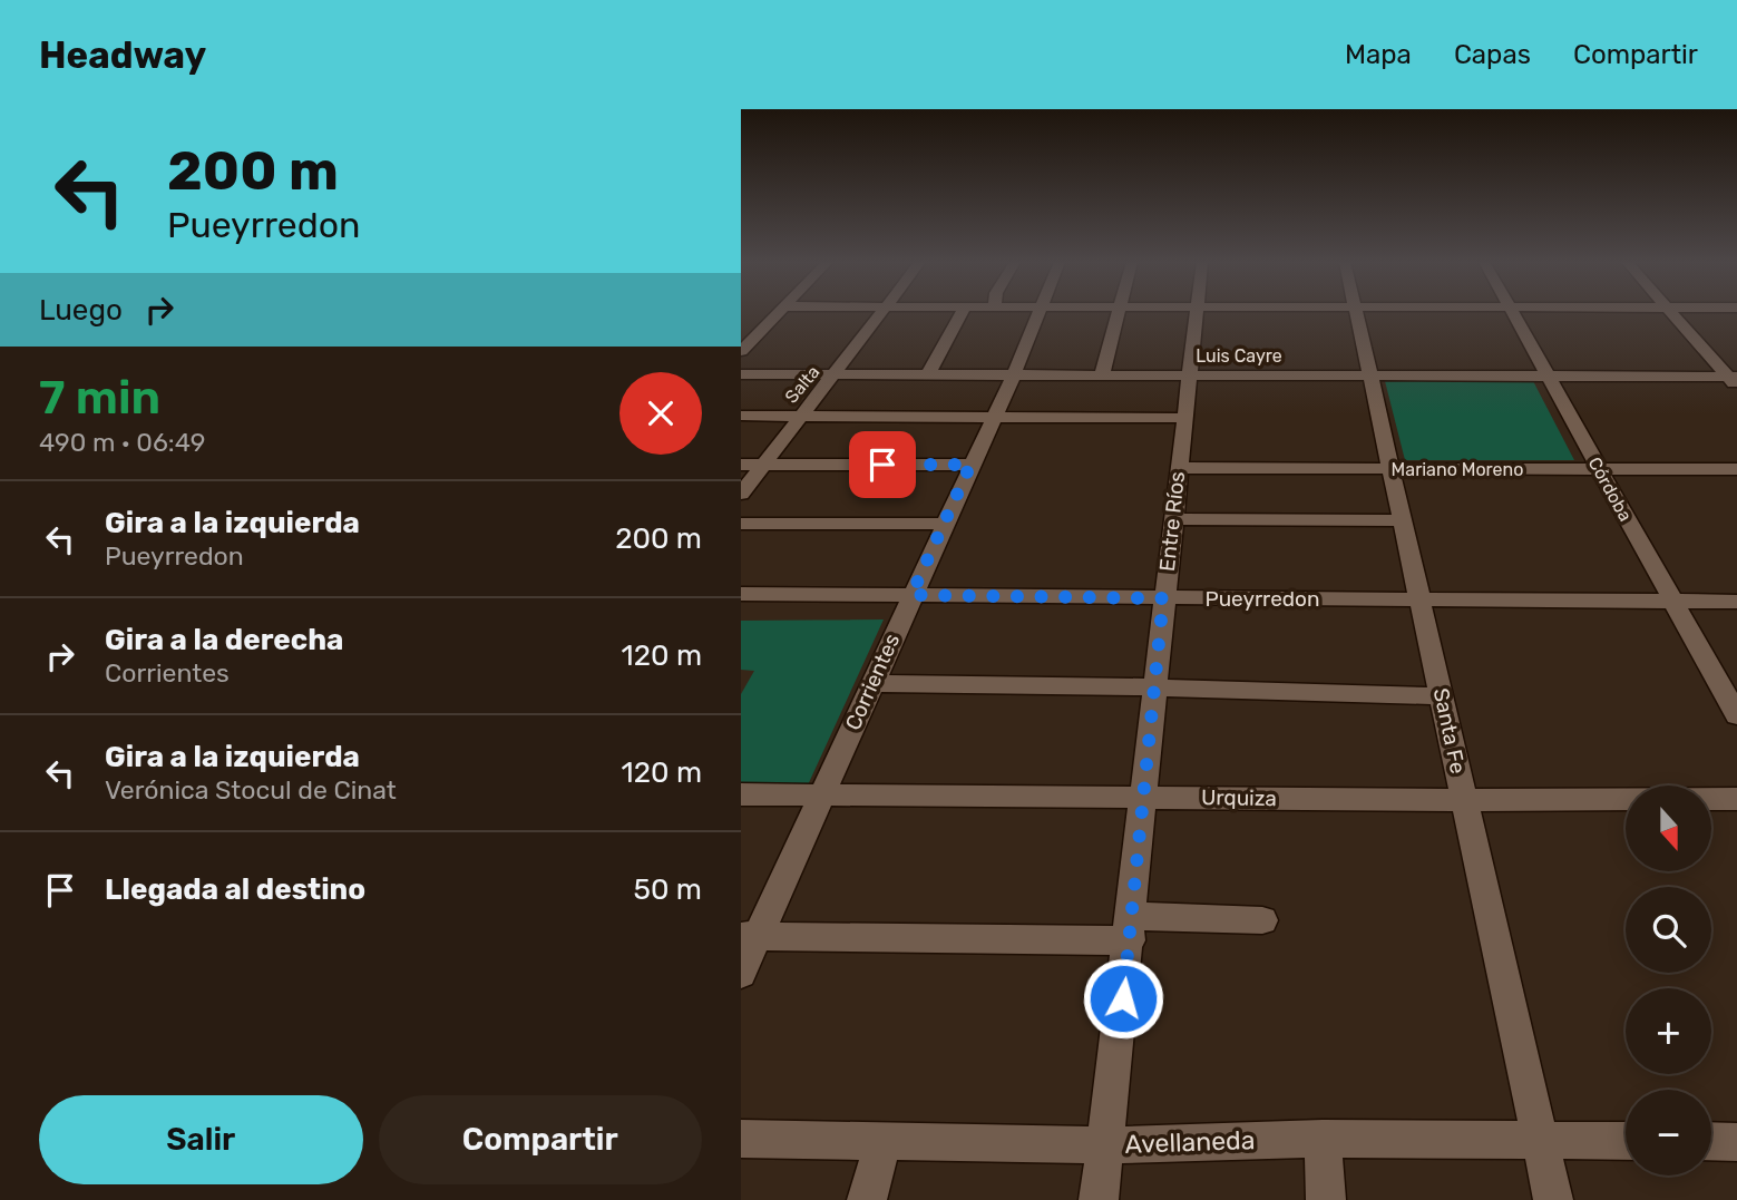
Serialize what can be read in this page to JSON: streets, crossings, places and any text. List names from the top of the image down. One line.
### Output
{"streets":{"street":["Luis Cayre","Salta","Mariano Moreno","Córdoba","Entre Ríos","Pueyrredon","Corrientes","Santa Fe","Urquiza","Avellaneda"]},"crossings":[["Luis Cayre","Salta"],["Luis Cayre","Córdoba"],["Luis Cayre","Entre Ríos"],["Luis Cayre","Corrientes"],["Luis Cayre","Santa Fe"],["Mariano Moreno","Córdoba"],["Mariano Moreno","Entre Ríos"],["Mariano Moreno","Santa Fe"],["Córdoba","Pueyrredon"],["Entre Ríos","Pueyrredon"],["Entre Ríos","Urquiza"],["Entre Ríos","Avellaneda"],["Pueyrredon","Corrientes"],["Pueyrredon","Santa Fe"],["Corrientes","Urquiza"],["Santa Fe","Urquiza"],["Santa Fe","Avellaneda"]],"north":"bottom","page":{"header":"Headway","nav":["Mapa","Capas","Compartir"],"turn":["200 m","Pueyrredon"],"then":"Luego","heading":["7 min","490 m · 06:49"],"list":[{"name":"Gira a la izquierda","note":"Pueyrredon","value":"200 m"},{"name":"Gira a la derecha","note":"Corrientes","value":"120 m"},{"name":"Gira a la izquierda","note":"Verónica Stocul de Cinat","value":"120 m"},{"name":"Llegada al destino","value":"50 m"}],"map_buttons":["+","−"],"buttons":["Salir","Compartir"]}}
